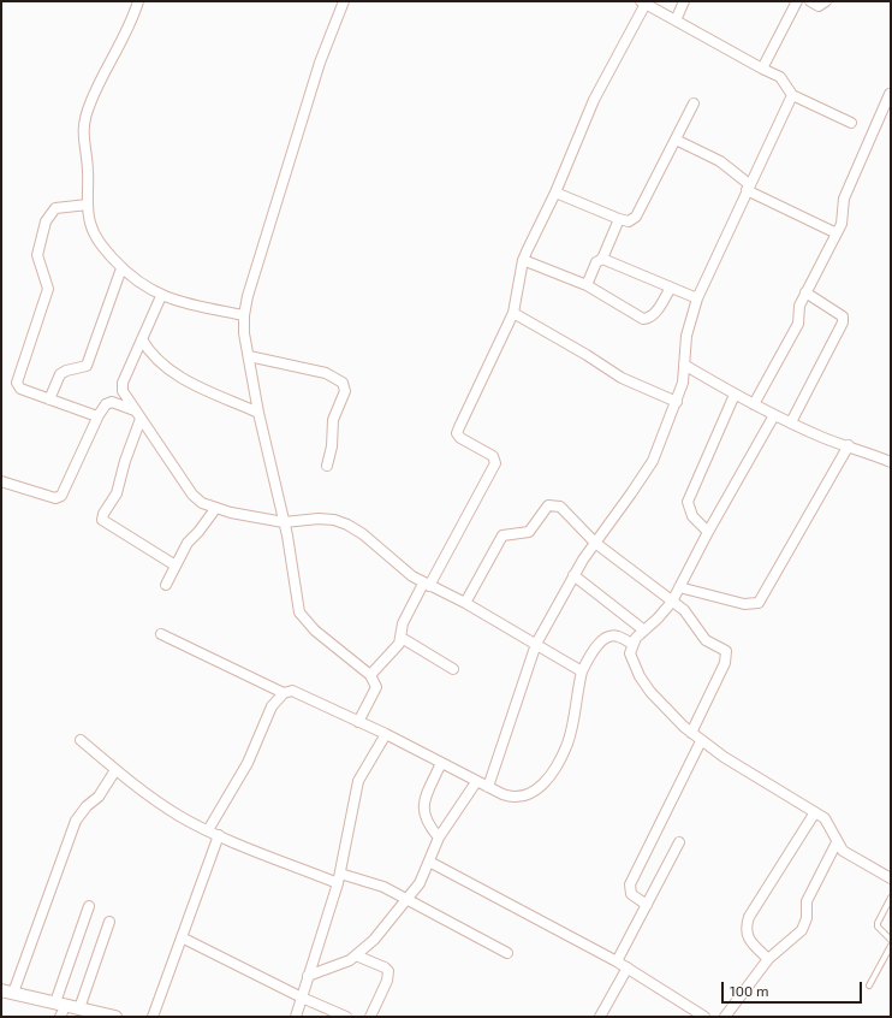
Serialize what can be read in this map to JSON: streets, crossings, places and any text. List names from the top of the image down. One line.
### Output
{"scale_bar":"100 m"}
